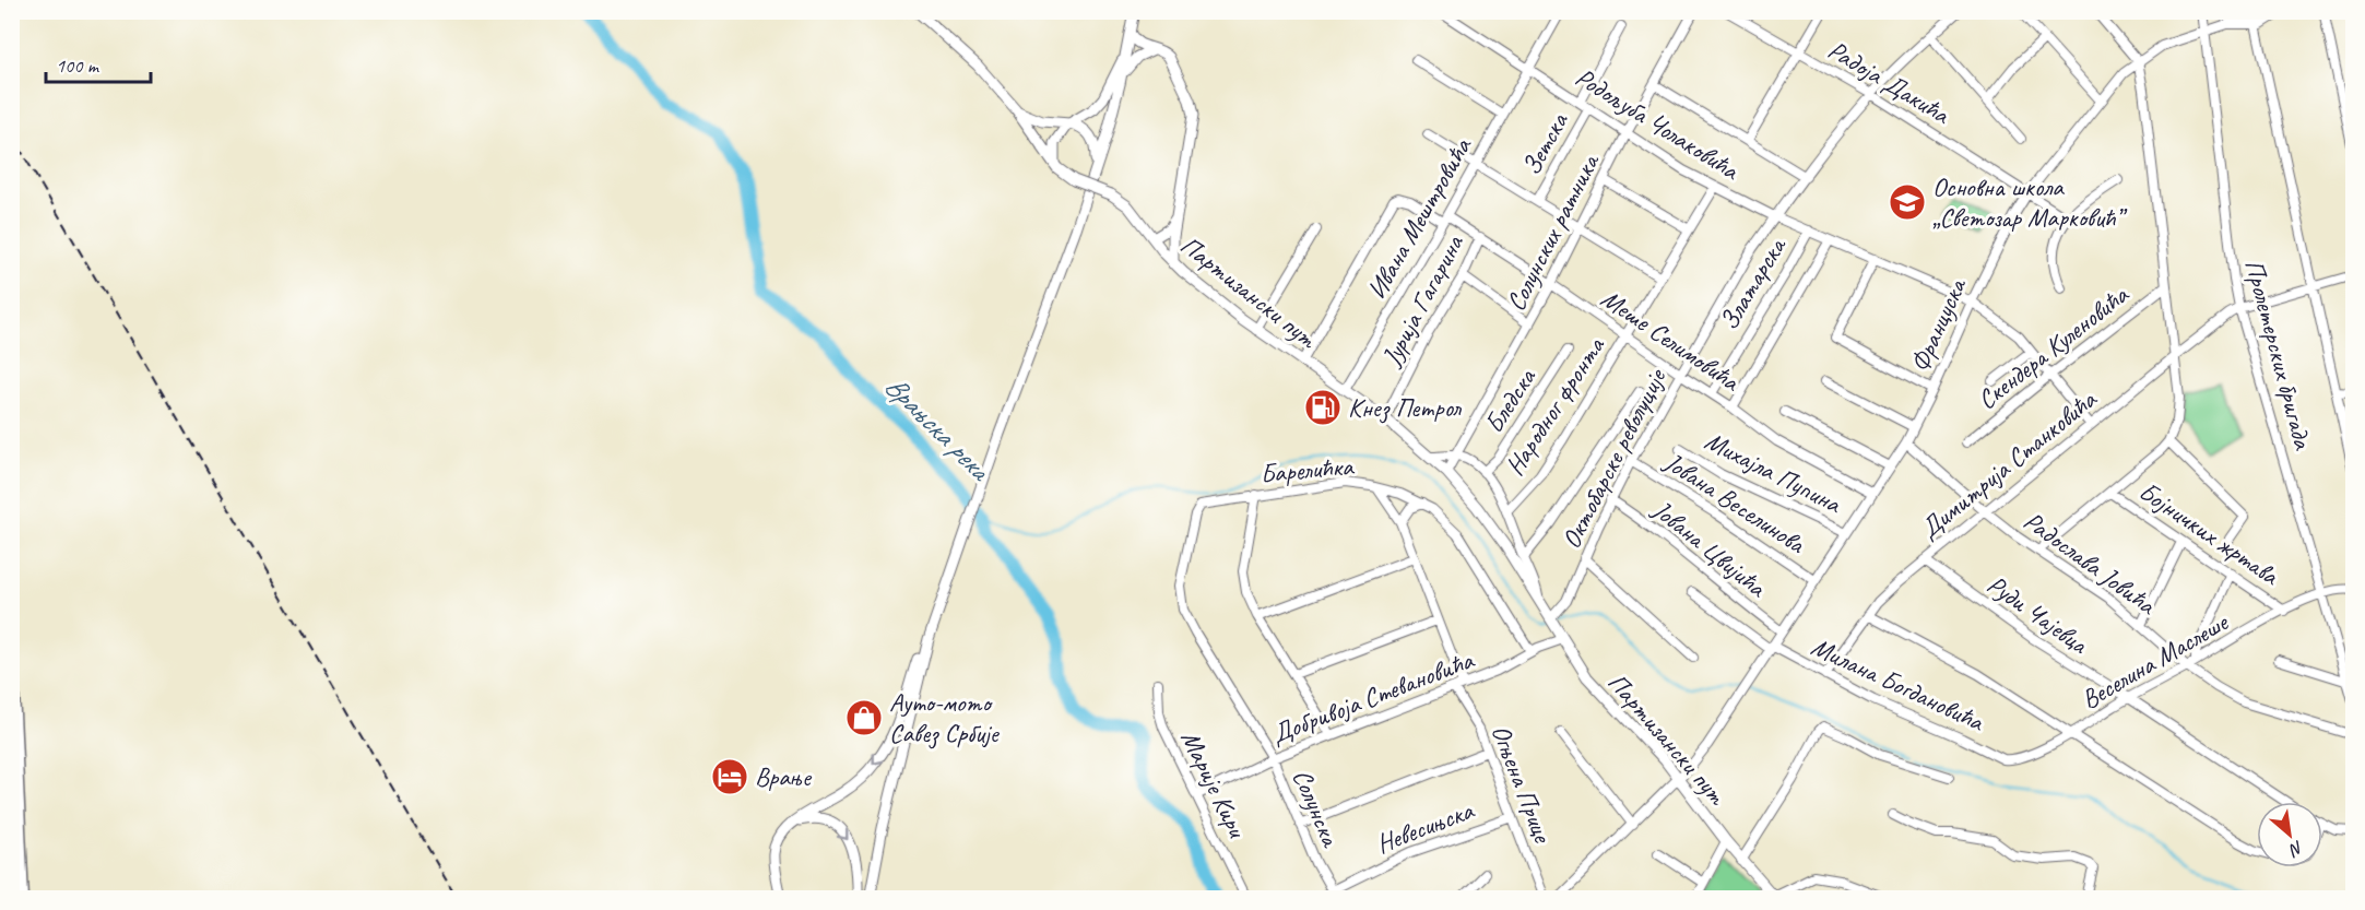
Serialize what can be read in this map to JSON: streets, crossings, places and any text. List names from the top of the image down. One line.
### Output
{"streets":{"main road":["Партизански пут"],"street":["Радоја Дакића","Родољуба Чолаковића","Зетска","Ивана Мештровића","Солунских ратника","Златарска","Јурија Гагарина","Француска","Меше Селимовића","Скендера Куленовића","Пролетерских бригада","Бледска","Народног фронта","Октобарске револуције","Димитрија Станковића","Барелићка","Михајла Пупина","Јована Веселинова","Бојничких жртава","Јована Цвијића","Радослава Јовића","Руди Чајевца","Веселина Маслеше","Милана Богдановића","Добривоја Стевановића","Марије Кири","Огњена Прице","Солунска","Невесињска"]},"crossings":[["Радоја Дакића","Француска"],["Радоја Дакића","Октобарске револуције"],["Родољуба Чолаковића","Зетска"],["Родољуба Чолаковића","Ивана Мештровића"],["Родољуба Чолаковића","Солунских ратника"],["Родољуба Чолаковића","Златарска"],["Родољуба Чолаковића","Француска"],["Родољуба Чолаковића","Скендера Куленовића"],["Родољуба Чолаковића","Народног фронта"],["Родољуба Чолаковића","Октобарске револуције"],["Родољуба Чолаковића","Димитрија Станковића"],["Ивана Мештровића","Партизански пут"],["Ивана Мештровића","Меше Селимовића"],["Солунских ратника","Партизански пут"],["Солунских ратника","Меше Селимовића"],["Златарска","Меше Селимовића"],["Партизански пут","Јурија Гагарина"],["Партизански пут","Француска"],["Партизански пут","Меше Селимовића"],["Партизански пут","Бледска"],["Партизански пут","Народног фронта"],["Партизански пут","Октобарске револуције"],["Партизански пут","Добривоја Стевановића"],["Јурија Гагарина","Меше Селимовића"],["Француска","Меше Селимовића"],["Француска","Пролетерских бригада"],["Француска","Михајла Пупина"],["Француска","Јована Веселинова"],["Француска","Јована Цвијића"],["Француска","Радослава Јовића"],["Француска","Милана Богдановића"],["Меше Селимовића","Народног фронта"],["Меше Селимовића","Октобарске револуције"],["Пролетерских бригада","Димитрија Станковића"],["Пролетерских бригада","Веселина Маслеше"],["Октобарске револуције","Јована Веселинова"],["Октобарске револуције","Јована Цвијића"],["Димитрија Станковића","Радослава Јовића"],["Димитрија Станковића","Руди Чајевца"],["Димитрија Станковића","Милана Богдановића"],["Барелићка","Добривоја Стевановића"],["Барелићка","Огњена Прице"],["Барелићка","Солунска"],["Бојничких жртава","Веселина Маслеше"],["Јована Цвијића","Милана Богдановића"],["Радослава Јовића","Веселина Маслеше"],["Руди Чајевца","Веселина Маслеше"],["Веселина Маслеше","Милана Богдановића"],["Добривоја Стевановића","Марије Кири"],["Добривоја Стевановића","Огњена Прице"],["Добривоја Стевановића","Солунска"],["Огњена Прице","Невесињска"],["Солунска","Невесињска"]],"water":["Врањска река"],"places":{"school or university":["Основна школа „Светозар Марковић”"],"fuel station":["Кнез Петрол"],"shop":["Ауто-мото Савез Србије"],"hotel":["Врање"]},"scale_bar":"100 m","north":"bottom right"}
